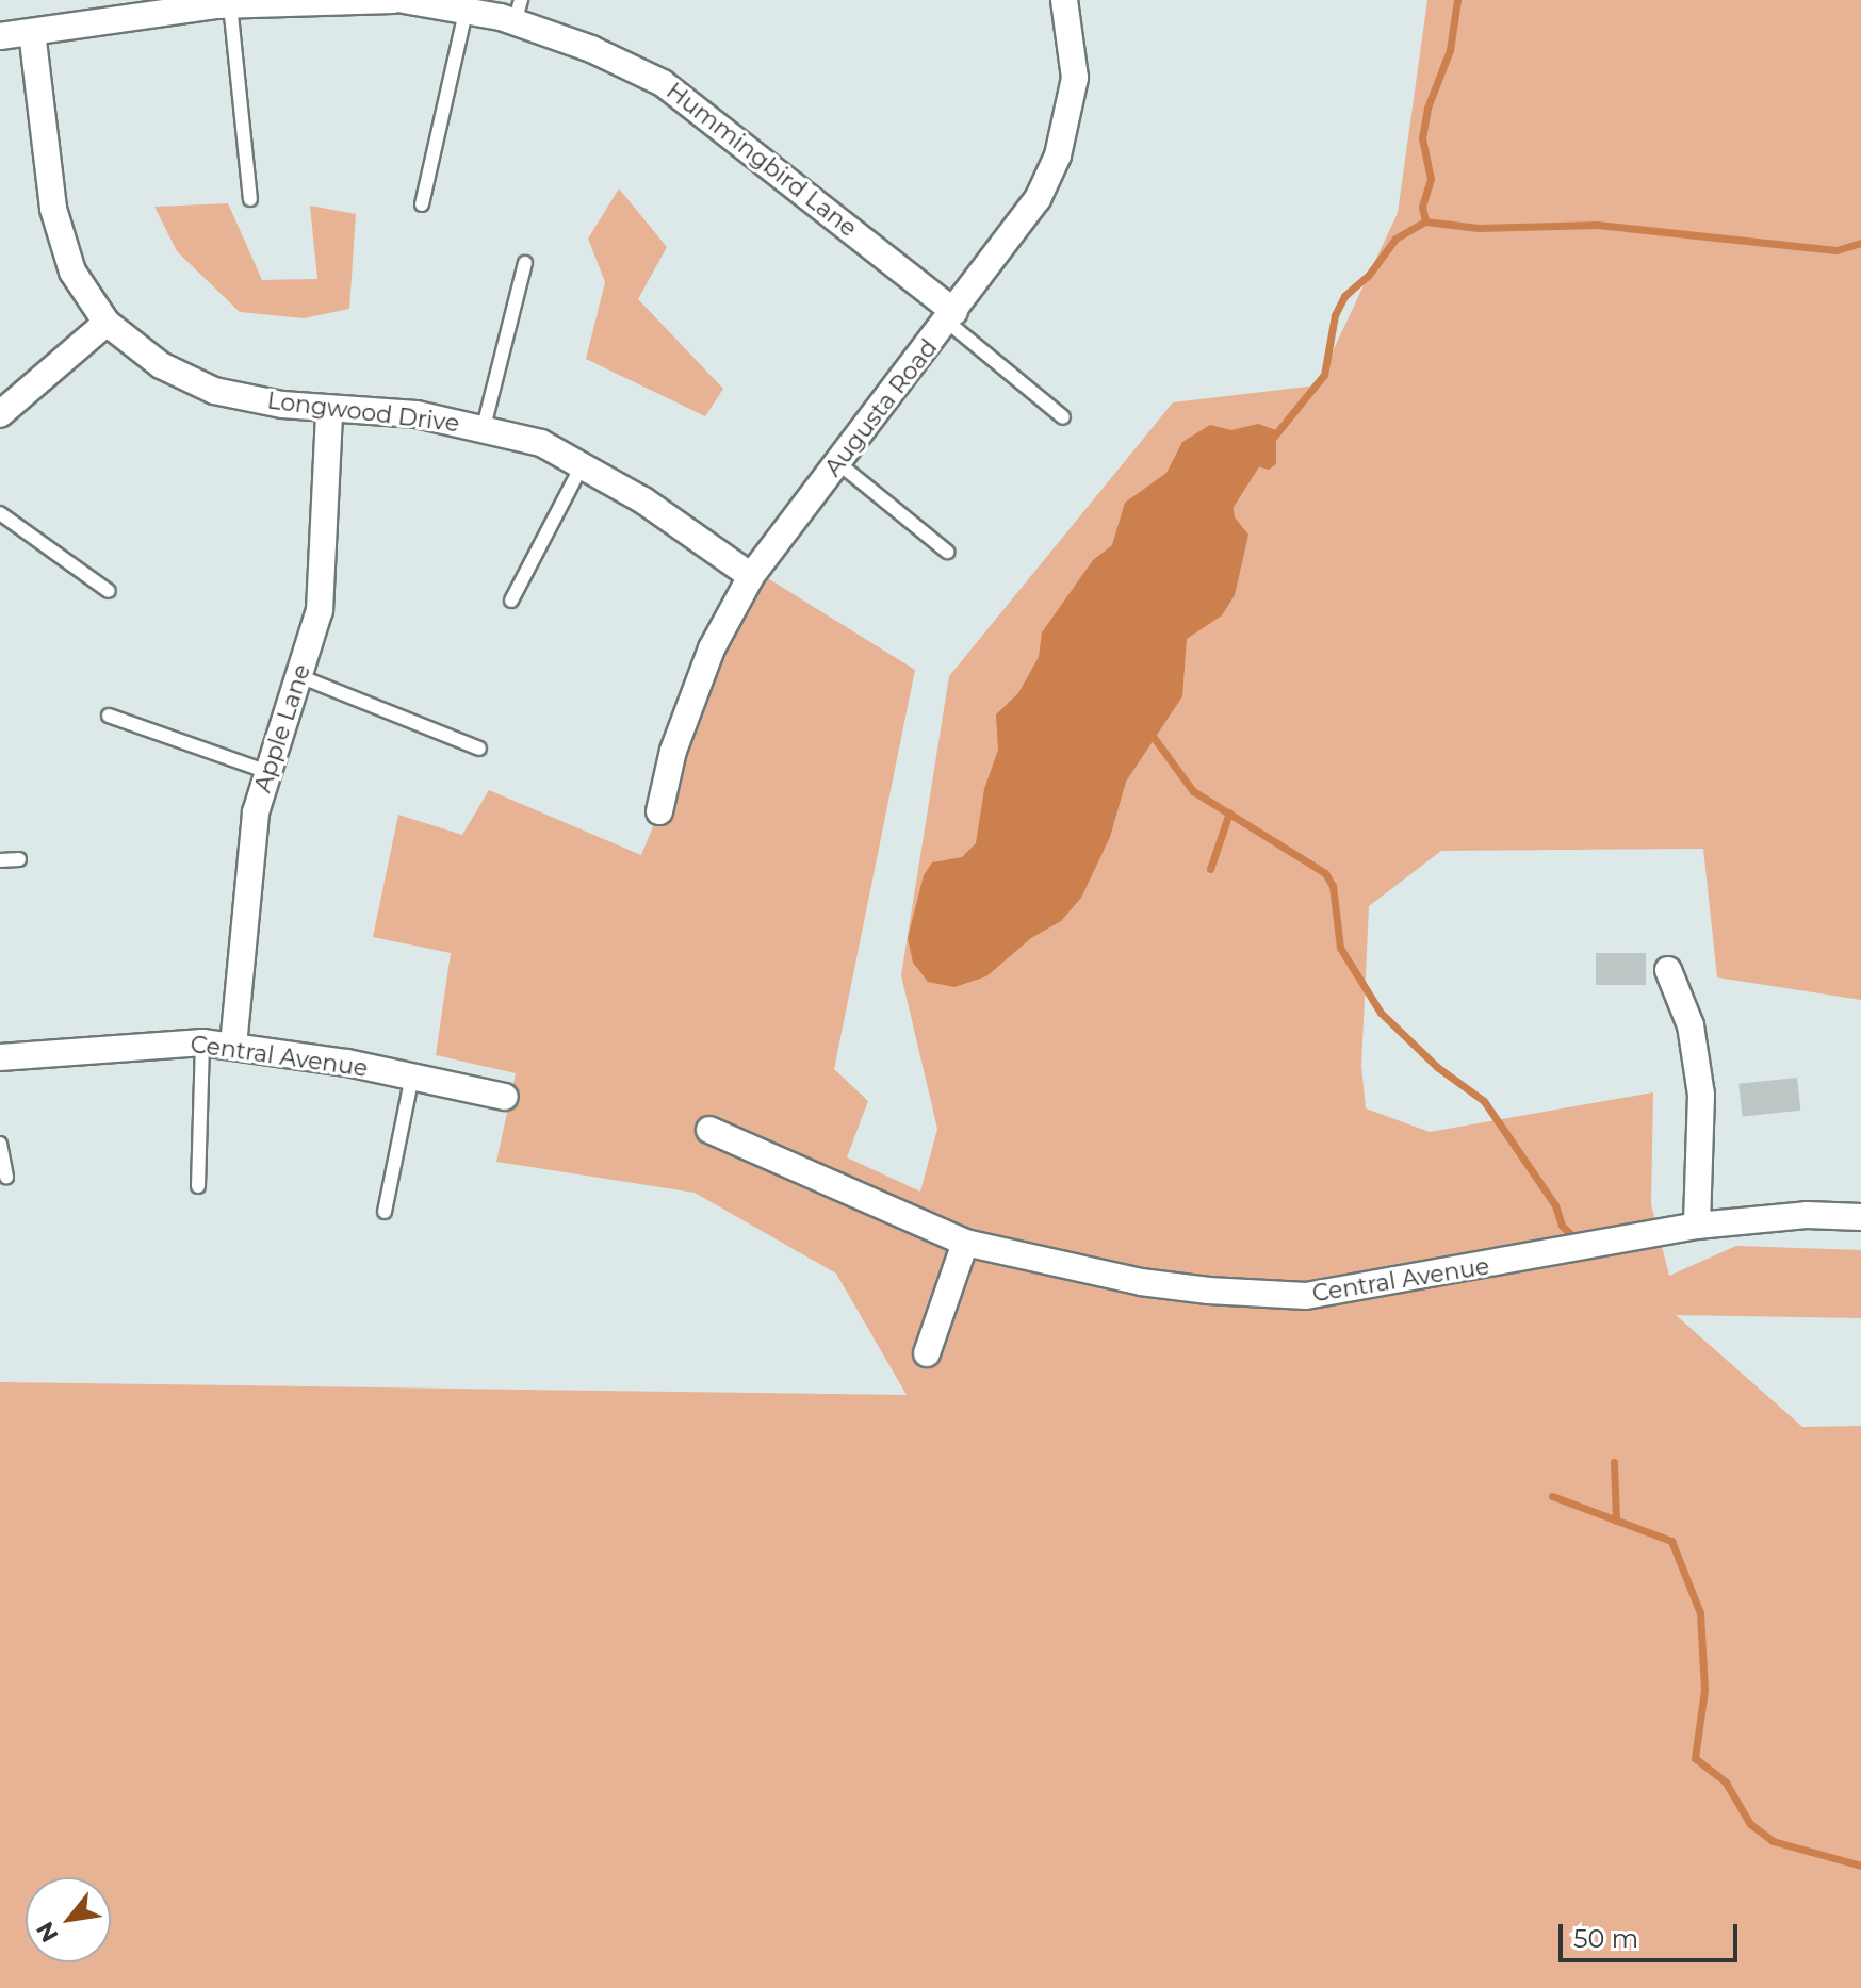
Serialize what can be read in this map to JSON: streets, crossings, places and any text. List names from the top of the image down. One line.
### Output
{"streets":{"street":["Hummingbird Lane","Augusta Road","Longwood Drive","Apple Lane","Central Avenue"]},"crossings":[["Hummingbird Lane","Augusta Road"],["Augusta Road","Longwood Drive"],["Longwood Drive","Apple Lane"],["Apple Lane","Central Avenue"]],"scale_bar":"50 m","north":"bottom left"}
